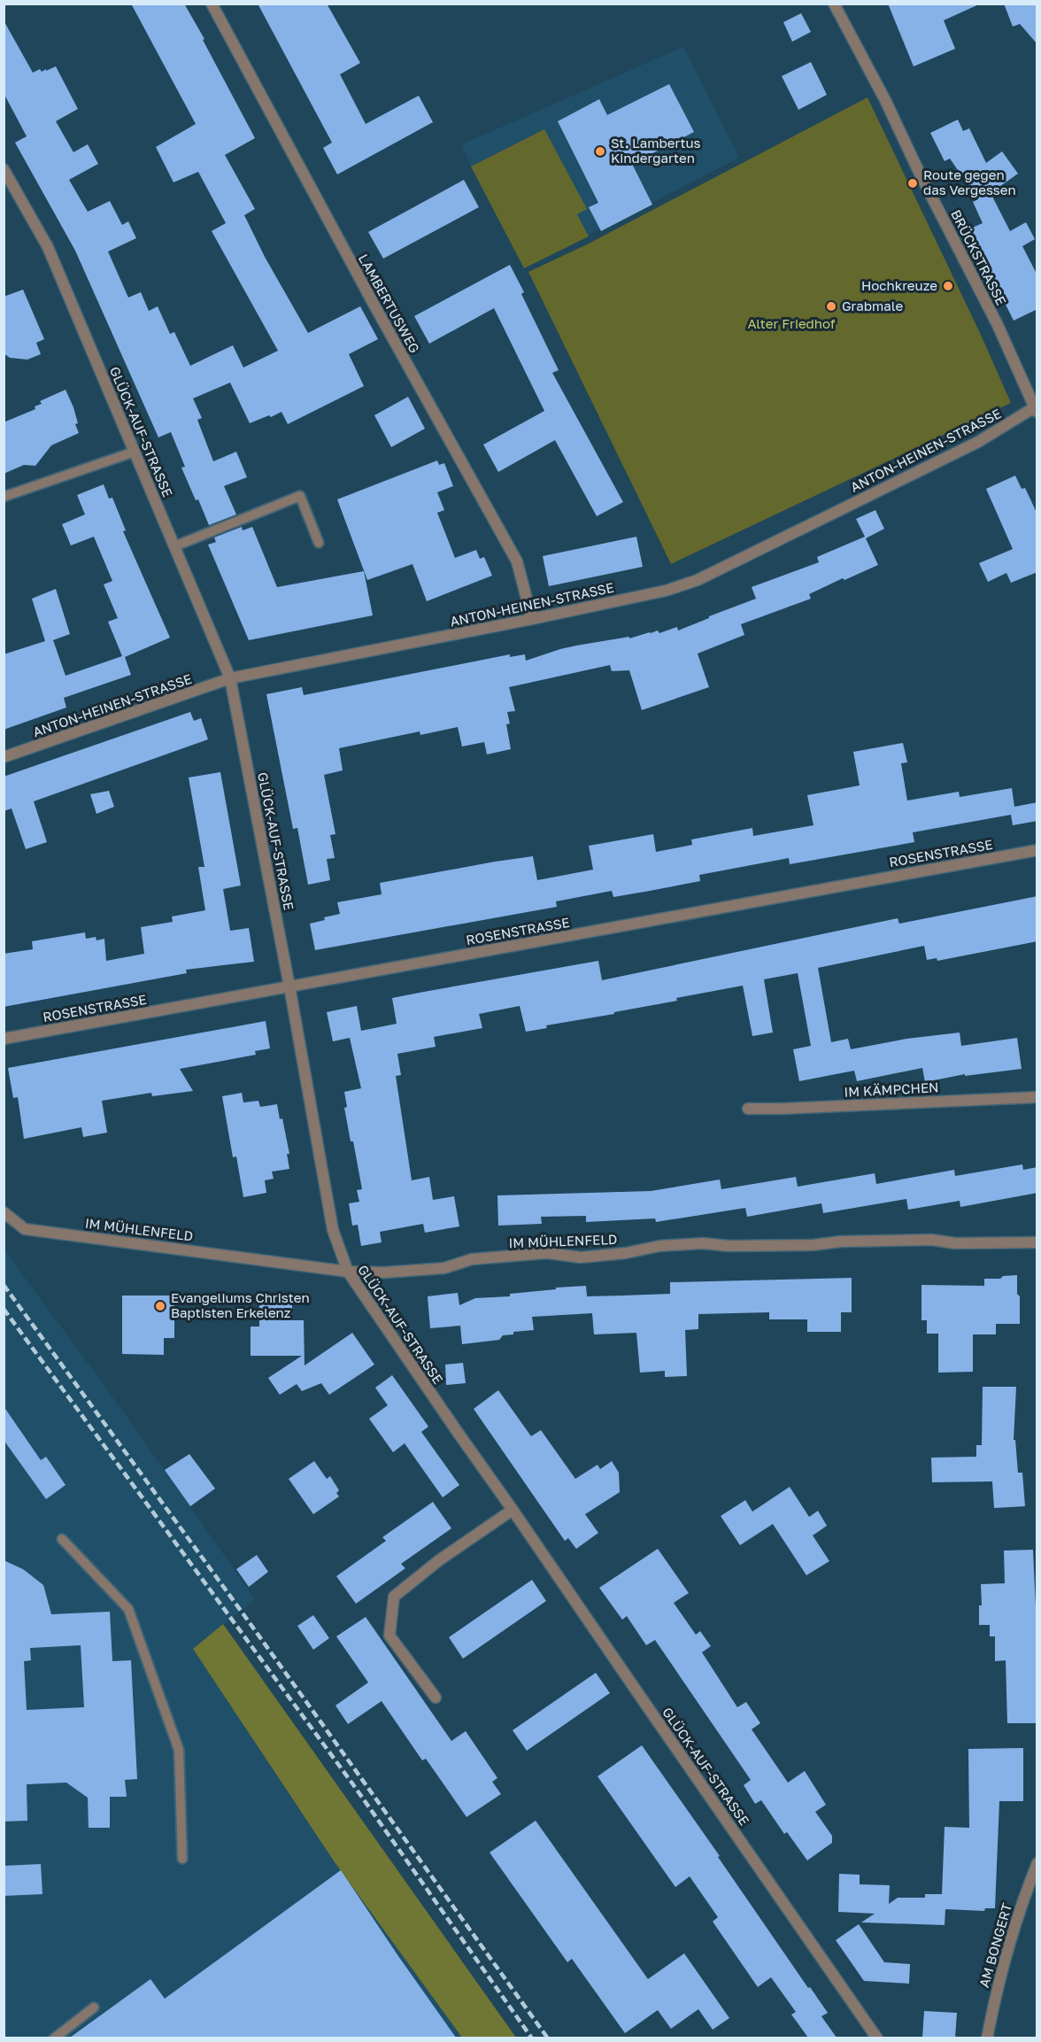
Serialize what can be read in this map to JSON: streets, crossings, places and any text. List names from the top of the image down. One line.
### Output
{"streets":{"street":["BRÜCKSTRASSE","LAMBERTUSWEG","GLÜCK-AUF-STRASSE","ANTON-HEINEN-STRASSE","ROSENSTRASSE","IM KÄMPCHEN","IM MÜHLENFELD","AM BONGERT"]},"crossings":[["BRÜCKSTRASSE","ANTON-HEINEN-STRASSE"],["LAMBERTUSWEG","ANTON-HEINEN-STRASSE"],["GLÜCK-AUF-STRASSE","ANTON-HEINEN-STRASSE"],["GLÜCK-AUF-STRASSE","ROSENSTRASSE"],["GLÜCK-AUF-STRASSE","IM MÜHLENFELD"]],"parks":["Alter Friedhof"],"places":["St. Lambertus Kindergarten","Route gegen das Vergessen","Hochkreuze","Grabmale","Evangeliums Christen Baptisten Erkelenz"]}
